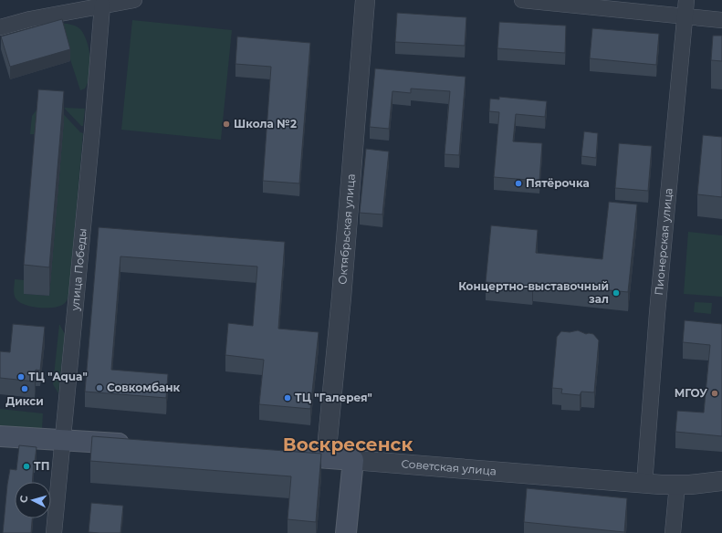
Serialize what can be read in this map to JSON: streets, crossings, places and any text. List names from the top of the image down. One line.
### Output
{"streets":{"main road":["Советская улица"],"street":["Октябрьская улица","Пионерская улица","улица Победы"]},"crossings":[["Октябрьская улица","Советская улица"],["Пионерская улица","Советская улица"]],"districts":["Воскресенск"],"places":["Школа №2","Пятёрочка","Концертно-выставочный зал","ТЦ \"Aqua\"","Совкомбанк","Дикси","МГОУ","ТЦ \"Галерея\"","ТП"],"north":"left"}
